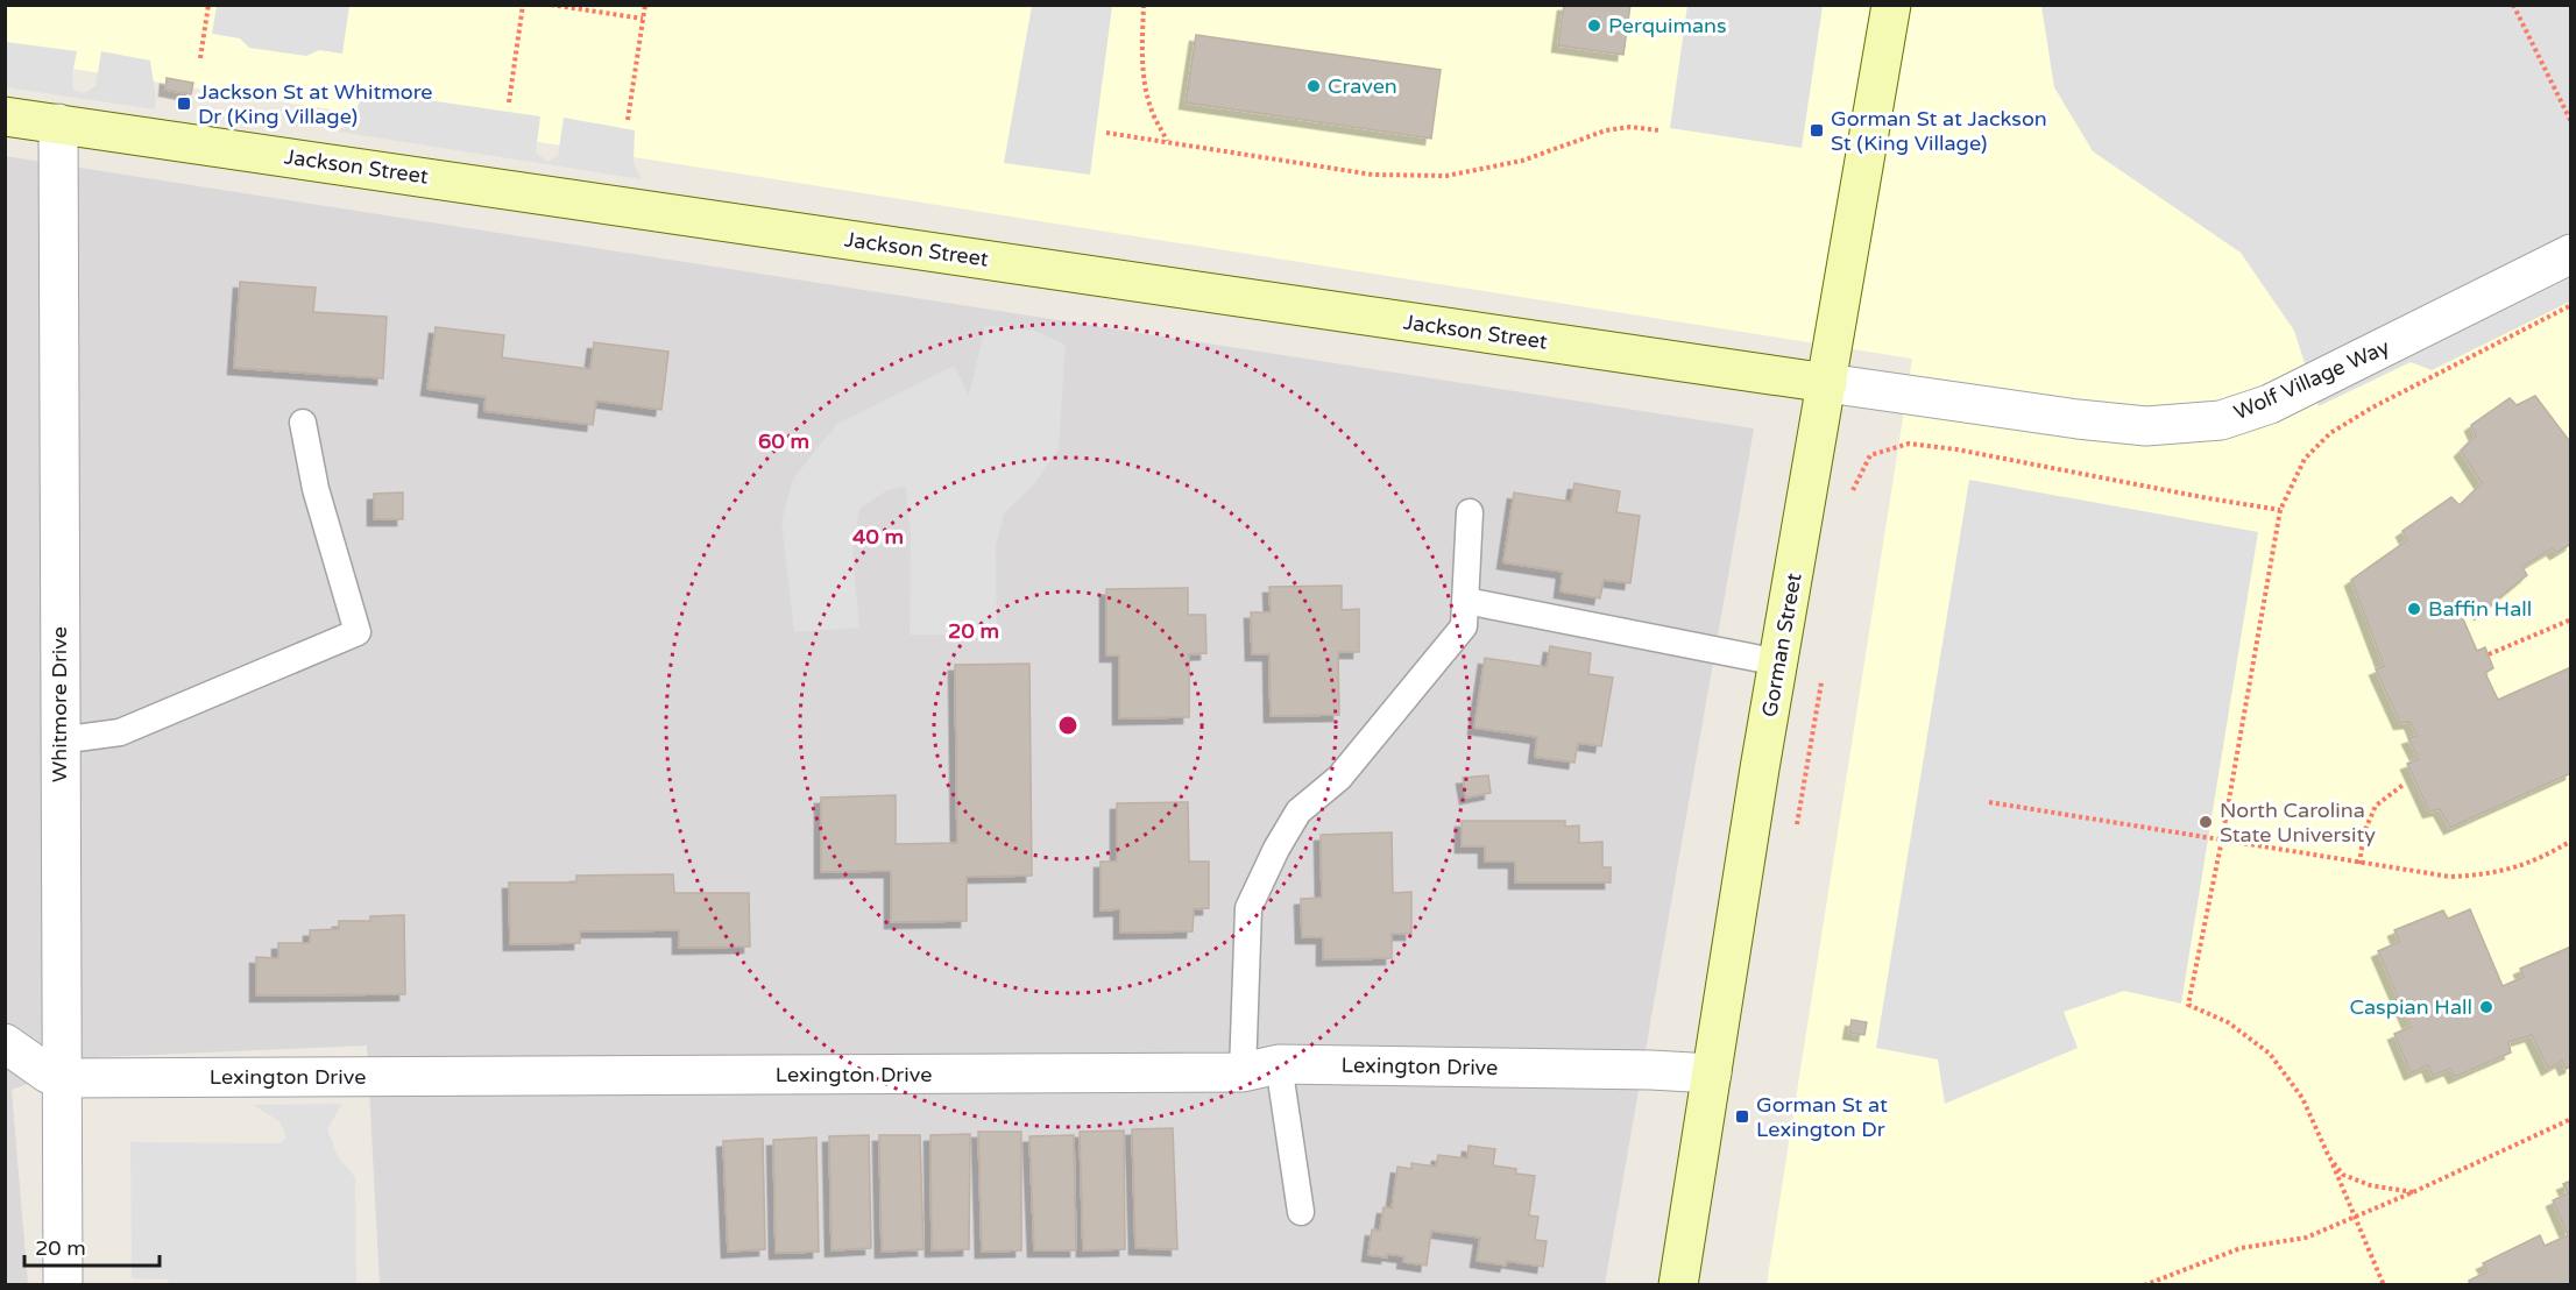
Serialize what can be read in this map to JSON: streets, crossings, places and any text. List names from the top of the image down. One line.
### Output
{"streets":{"street":["Jackson Street","Wolf Village Way","Gorman Street","Whitmore Drive","Lexington Drive"]},"crossings":[["Jackson Street","Wolf Village Way"],["Jackson Street","Gorman Street"],["Jackson Street","Whitmore Drive"],["Wolf Village Way","Gorman Street"],["Gorman Street","Lexington Drive"],["Whitmore Drive","Lexington Drive"]],"places":{"other":["Perquimans","Craven","Baffin Hall","North Carolina State University","Caspian Hall"],"transit":["Jackson St at Whitmore Dr (King Village)","Gorman St at Jackson St (King Village)","Gorman St at Lexington Dr"]},"scale_bar":"20 m","rings":["60 m","40 m","20 m"]}
